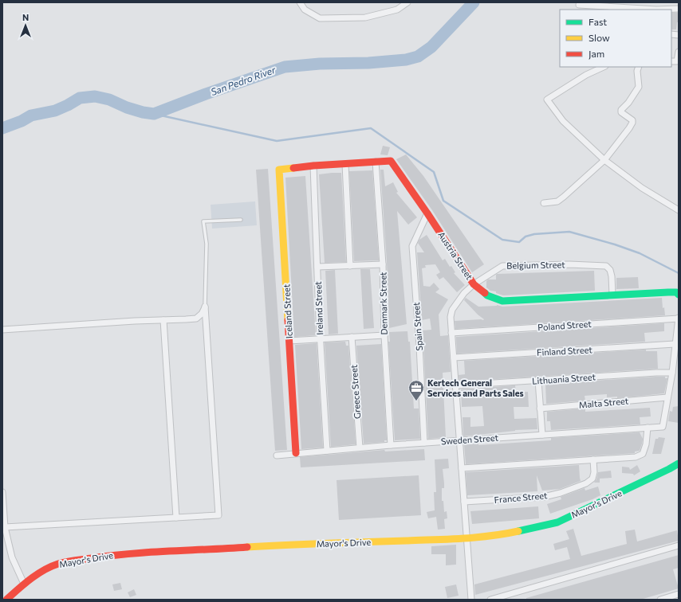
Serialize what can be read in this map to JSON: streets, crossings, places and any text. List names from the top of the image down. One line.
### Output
{"streets":{"street":["Austria Street","Belgium Street","Denmark Street","Ireland Street","Iceland Street","Poland Street","Spain Street","Finland Street","Lithuania Street","Greece Street","Malta Street","Sweden Street","France Street","Mayor's Drive"]},"crossings":[["Austria Street","Belgium Street"],["Austria Street","Denmark Street"],["Austria Street","Ireland Street"],["Austria Street","Iceland Street"],["Austria Street","Spain Street"],["Belgium Street","Poland Street"],["Belgium Street","Finland Street"],["Belgium Street","Lithuania Street"],["Belgium Street","Sweden Street"],["Belgium Street","France Street"],["Belgium Street","Mayor's Drive"],["Denmark Street","Sweden Street"],["Ireland Street","Sweden Street"],["Iceland Street","Sweden Street"],["Spain Street","Sweden Street"],["Greece Street","Sweden Street"],["Malta Street","Sweden Street"]],"water":["San Pedro River"],"places":{"office":["Kertech General Services and Parts Sales"]},"legend":["Fast","Slow","Jam"],"north":"top"}
